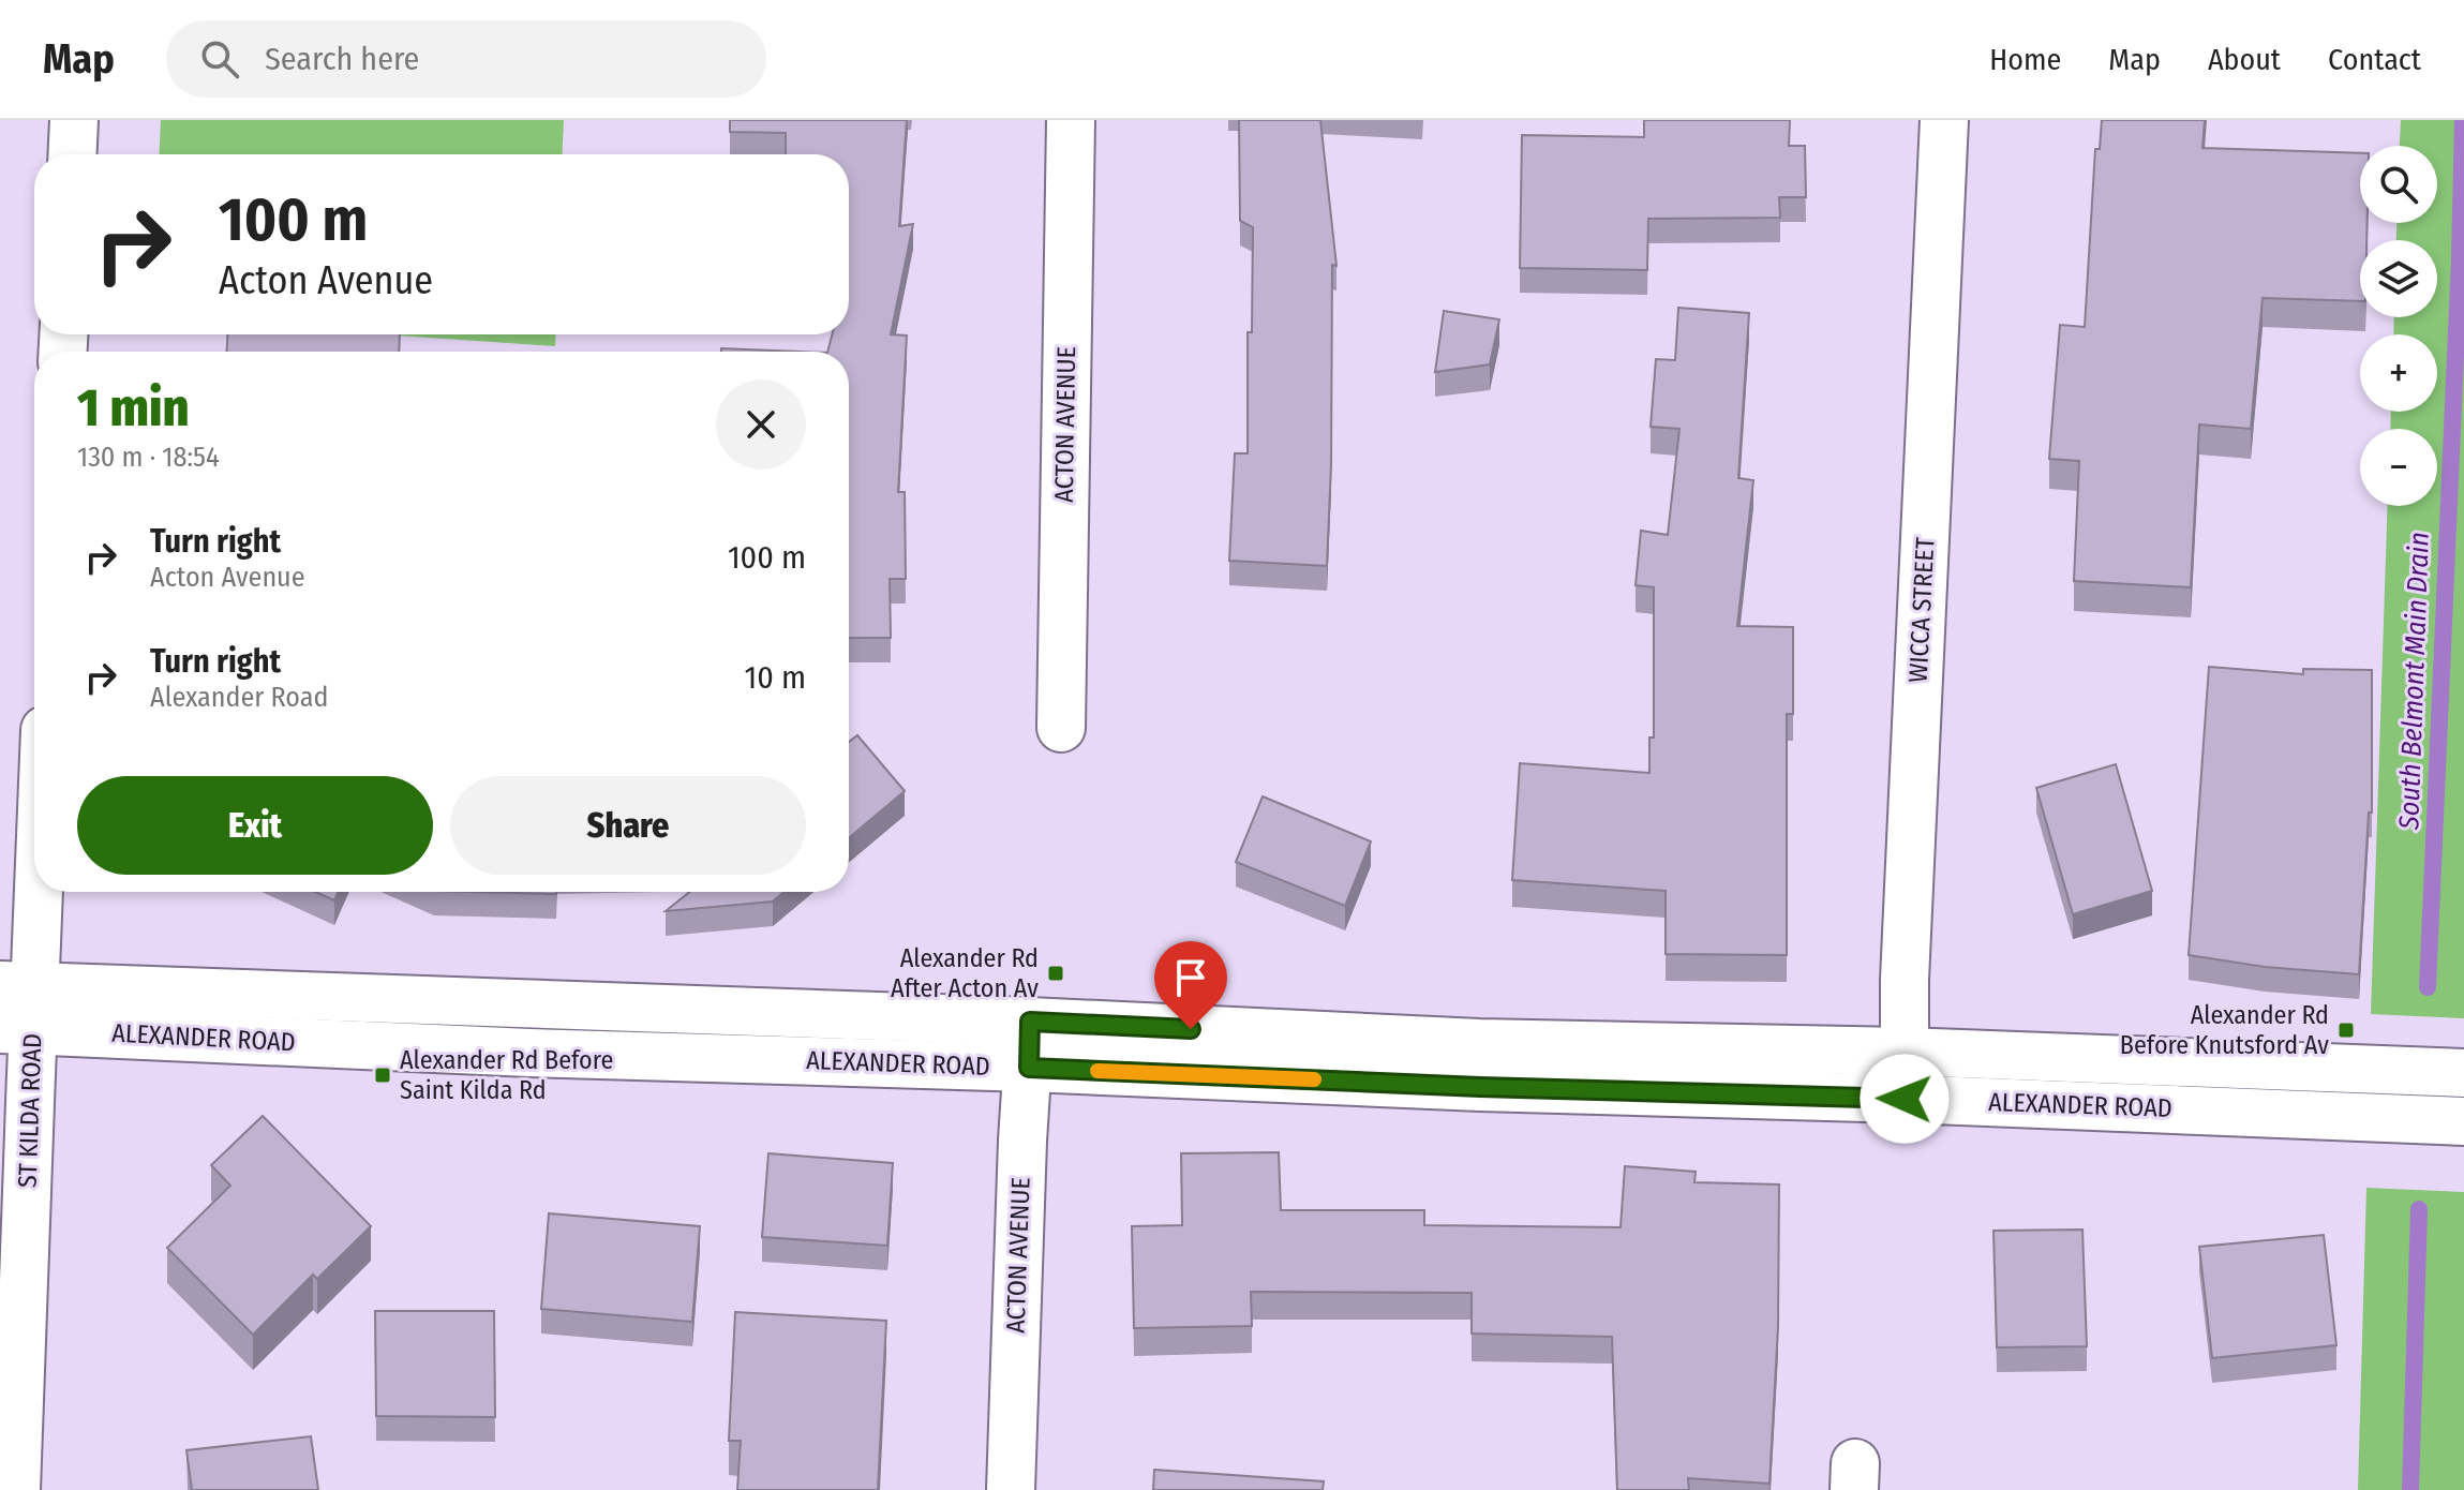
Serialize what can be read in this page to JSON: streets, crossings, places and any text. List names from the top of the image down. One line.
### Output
{"streets":{"main road":["ACTON AVENUE","WICCA STREET","ALEXANDER ROAD","ST KILDA ROAD"]},"crossings":[["ACTON AVENUE","ALEXANDER ROAD"],["WICCA STREET","ALEXANDER ROAD"],["ALEXANDER ROAD","ST KILDA ROAD"]],"water":["South Belmont Main Drain"],"places":{"transit":["Alexander Rd After Acton Av","Alexander Rd Before Knutsford Av","Alexander Rd Before Saint Kilda Rd"]},"page":{"header":"Map","search":"Search here","nav":["Home","Map","About","Contact"],"map_buttons":["+","−"],"turn":["100 m","Acton Avenue"],"heading":["1 min","130 m · 18:54"],"list":[{"name":"Turn right","note":"Acton Avenue","value":"100 m"},{"name":"Turn right","note":"Alexander Road","value":"10 m"}],"buttons":["Exit","Share"]}}
